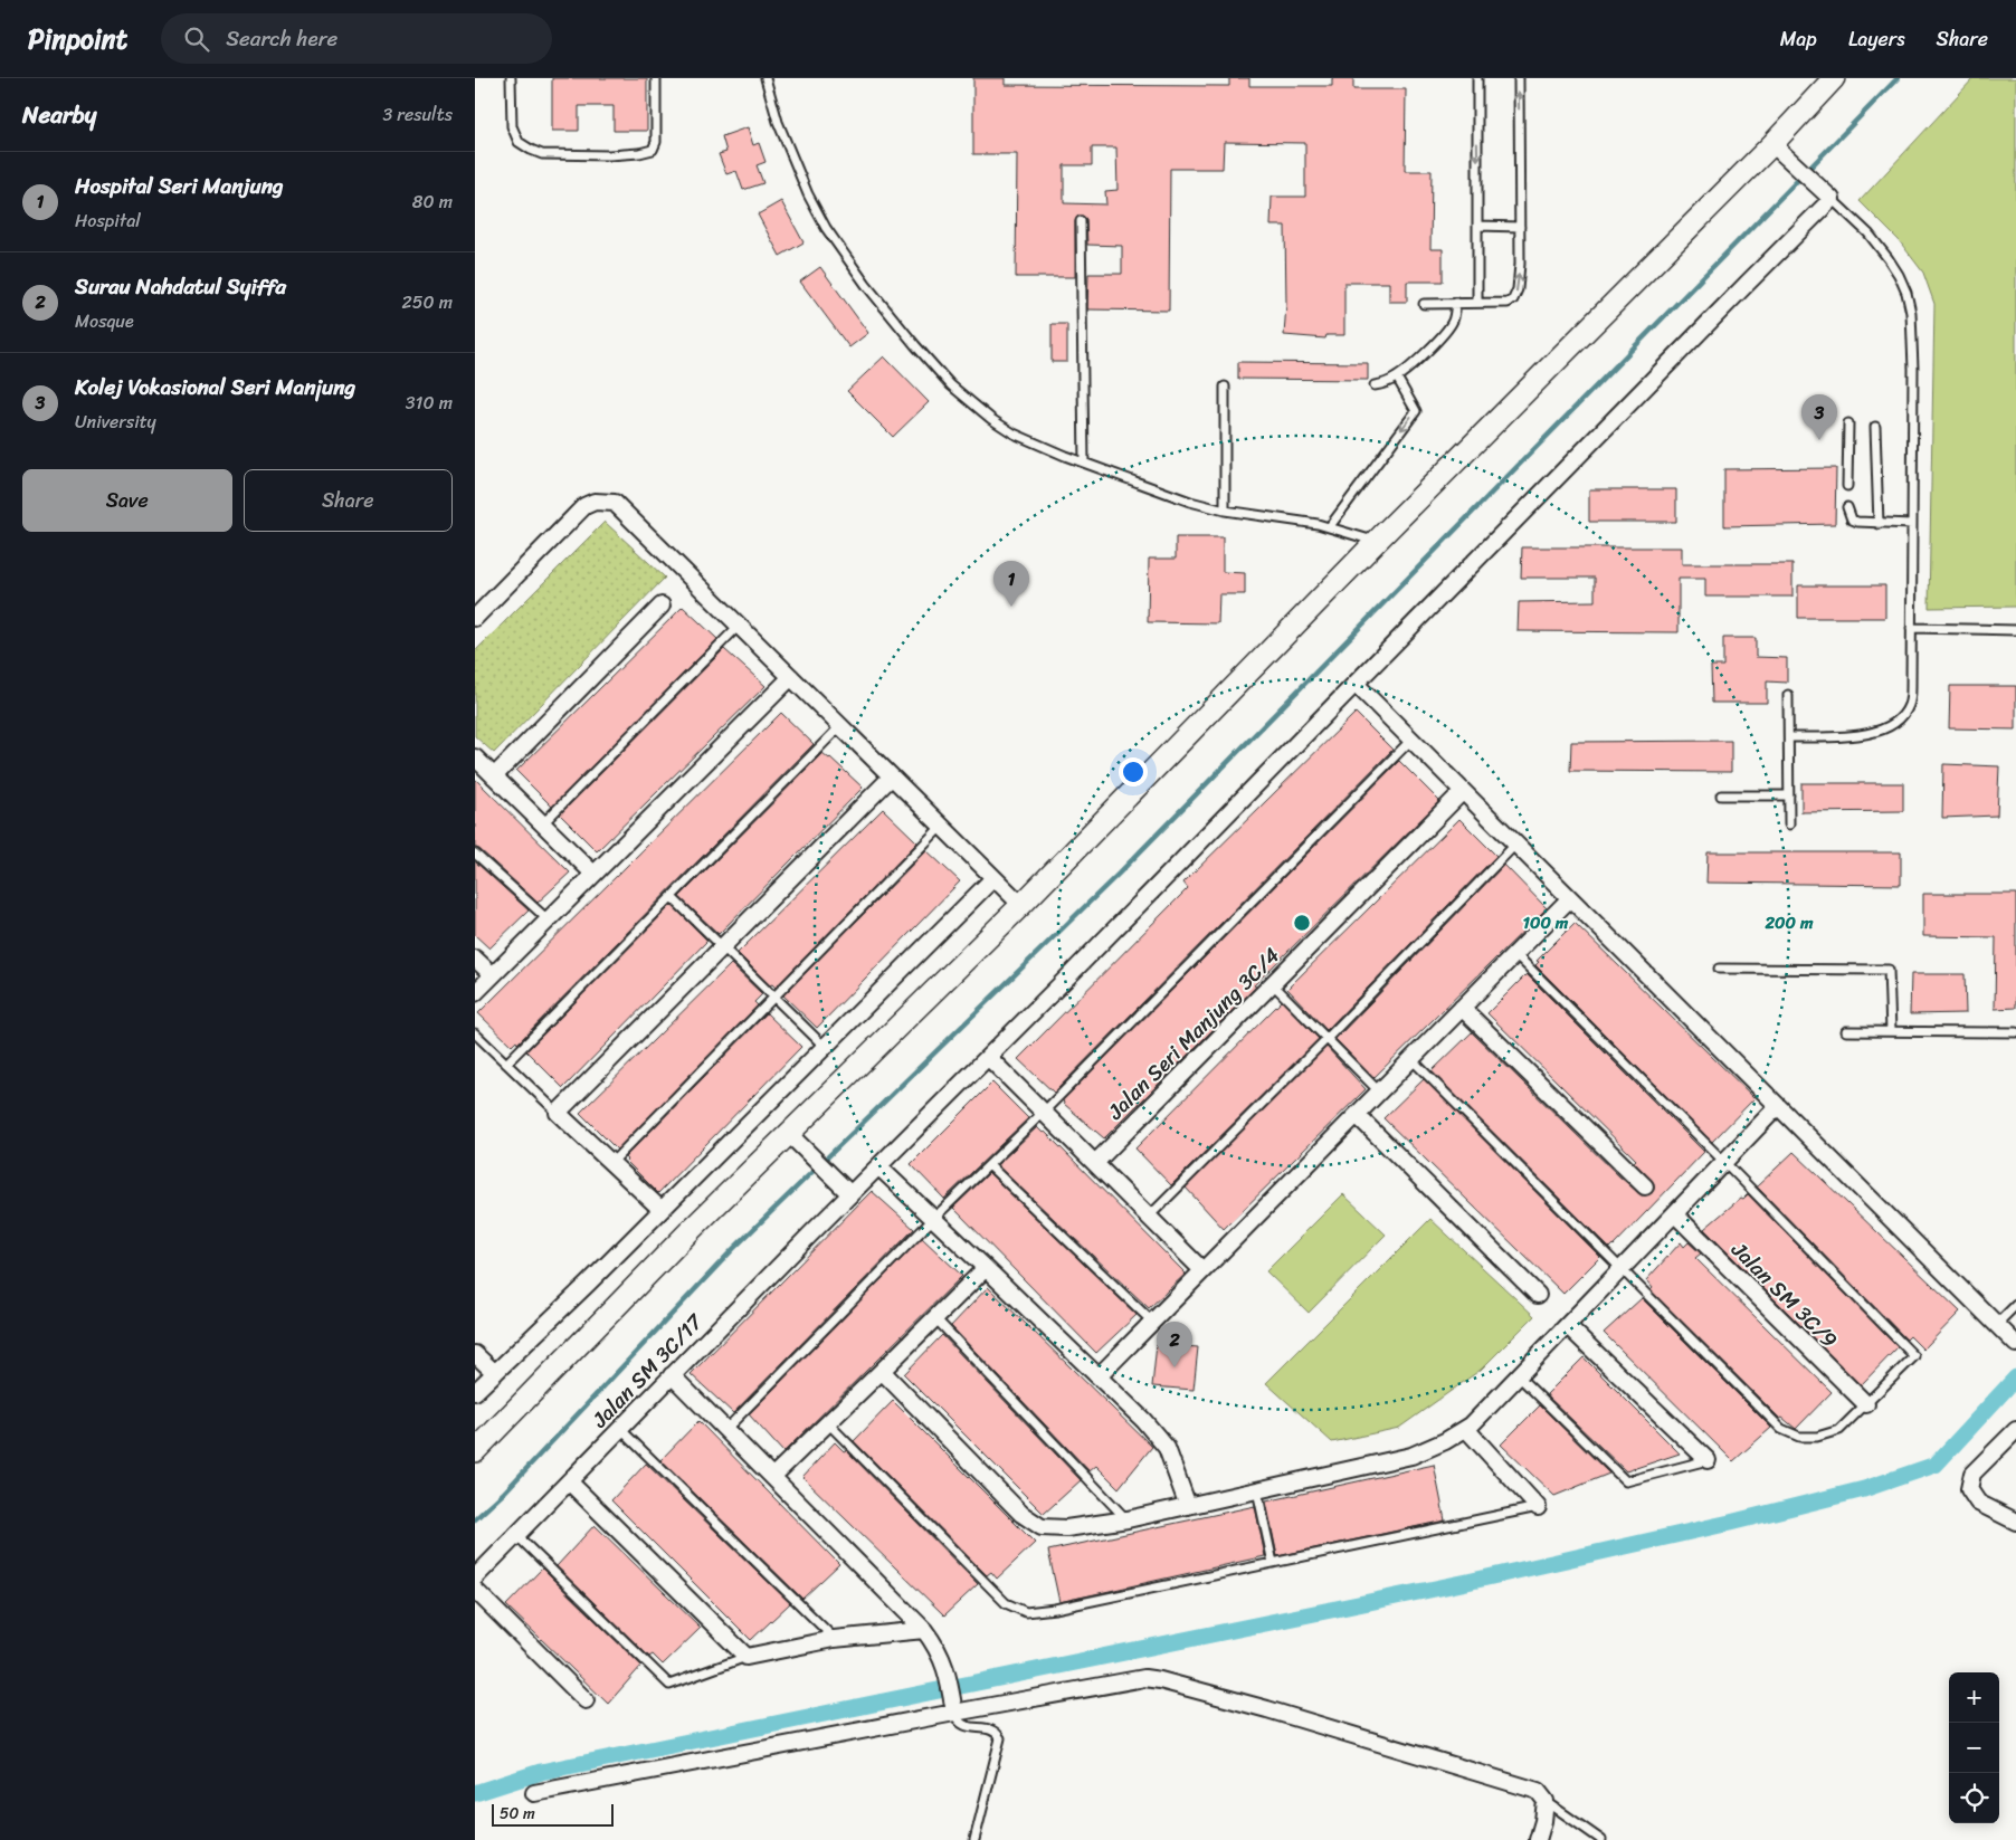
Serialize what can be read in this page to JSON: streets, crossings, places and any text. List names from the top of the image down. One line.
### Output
{"streets":{"street":["Jalan Seri Manjung 3C/4","Jalan SM 3C/9","Jalan SM 3C/17"]},"scale_bar":"50 m","page":{"header":"Pinpoint","search":"Search here","nav":["Map","Layers","Share"],"heading":["Nearby","3 results"],"list":[{"mark":"1","name":"Hospital Seri Manjung","note":"Hospital","value":"80 m"},{"mark":"2","name":"Surau Nahdatul Syiffa","note":"Mosque","value":"250 m"},{"mark":"3","name":"Kolej Vokasional Seri Manjung","note":"University","value":"310 m"}],"pins":["3","1","2"],"buttons":["Save","Share"],"map_buttons":["+","−"],"scale":"50 m"},"rings":["100 m","200 m"]}
